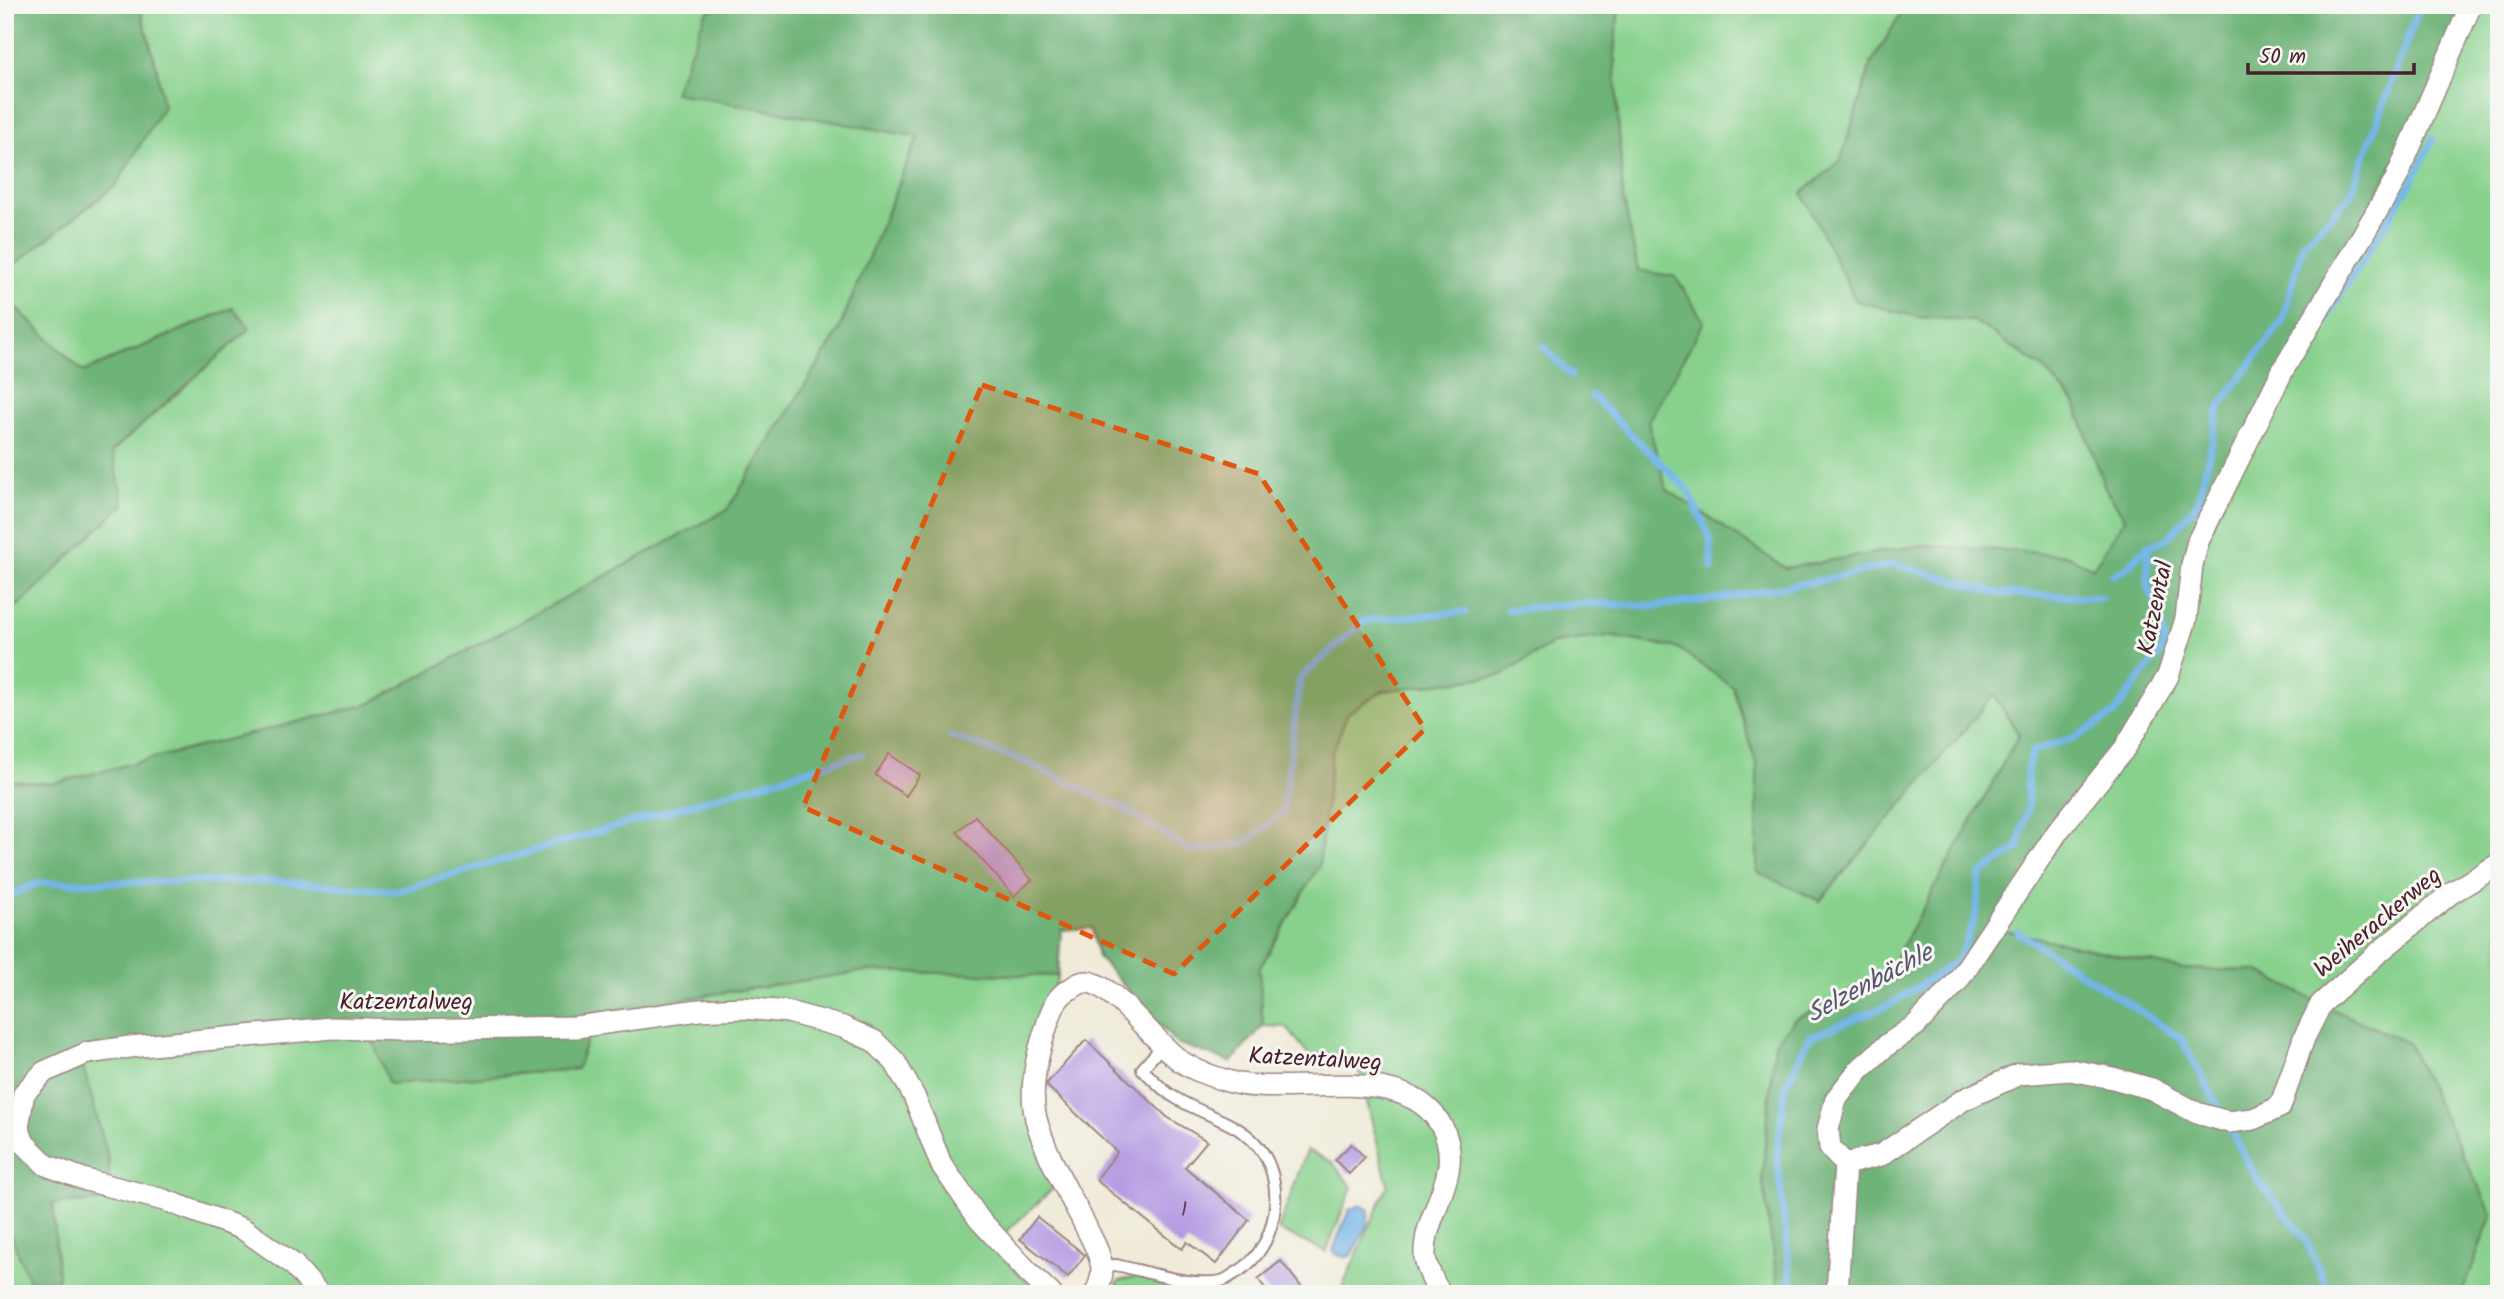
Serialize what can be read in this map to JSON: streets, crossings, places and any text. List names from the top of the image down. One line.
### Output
{"streets":{"street":["Katzental","Weiherackerweg","Katzentalweg"]},"crossings":[["Katzental","Weiherackerweg"]],"water":["Selzenbächle"],"house_numbers":["1"],"scale_bar":"50 m"}
